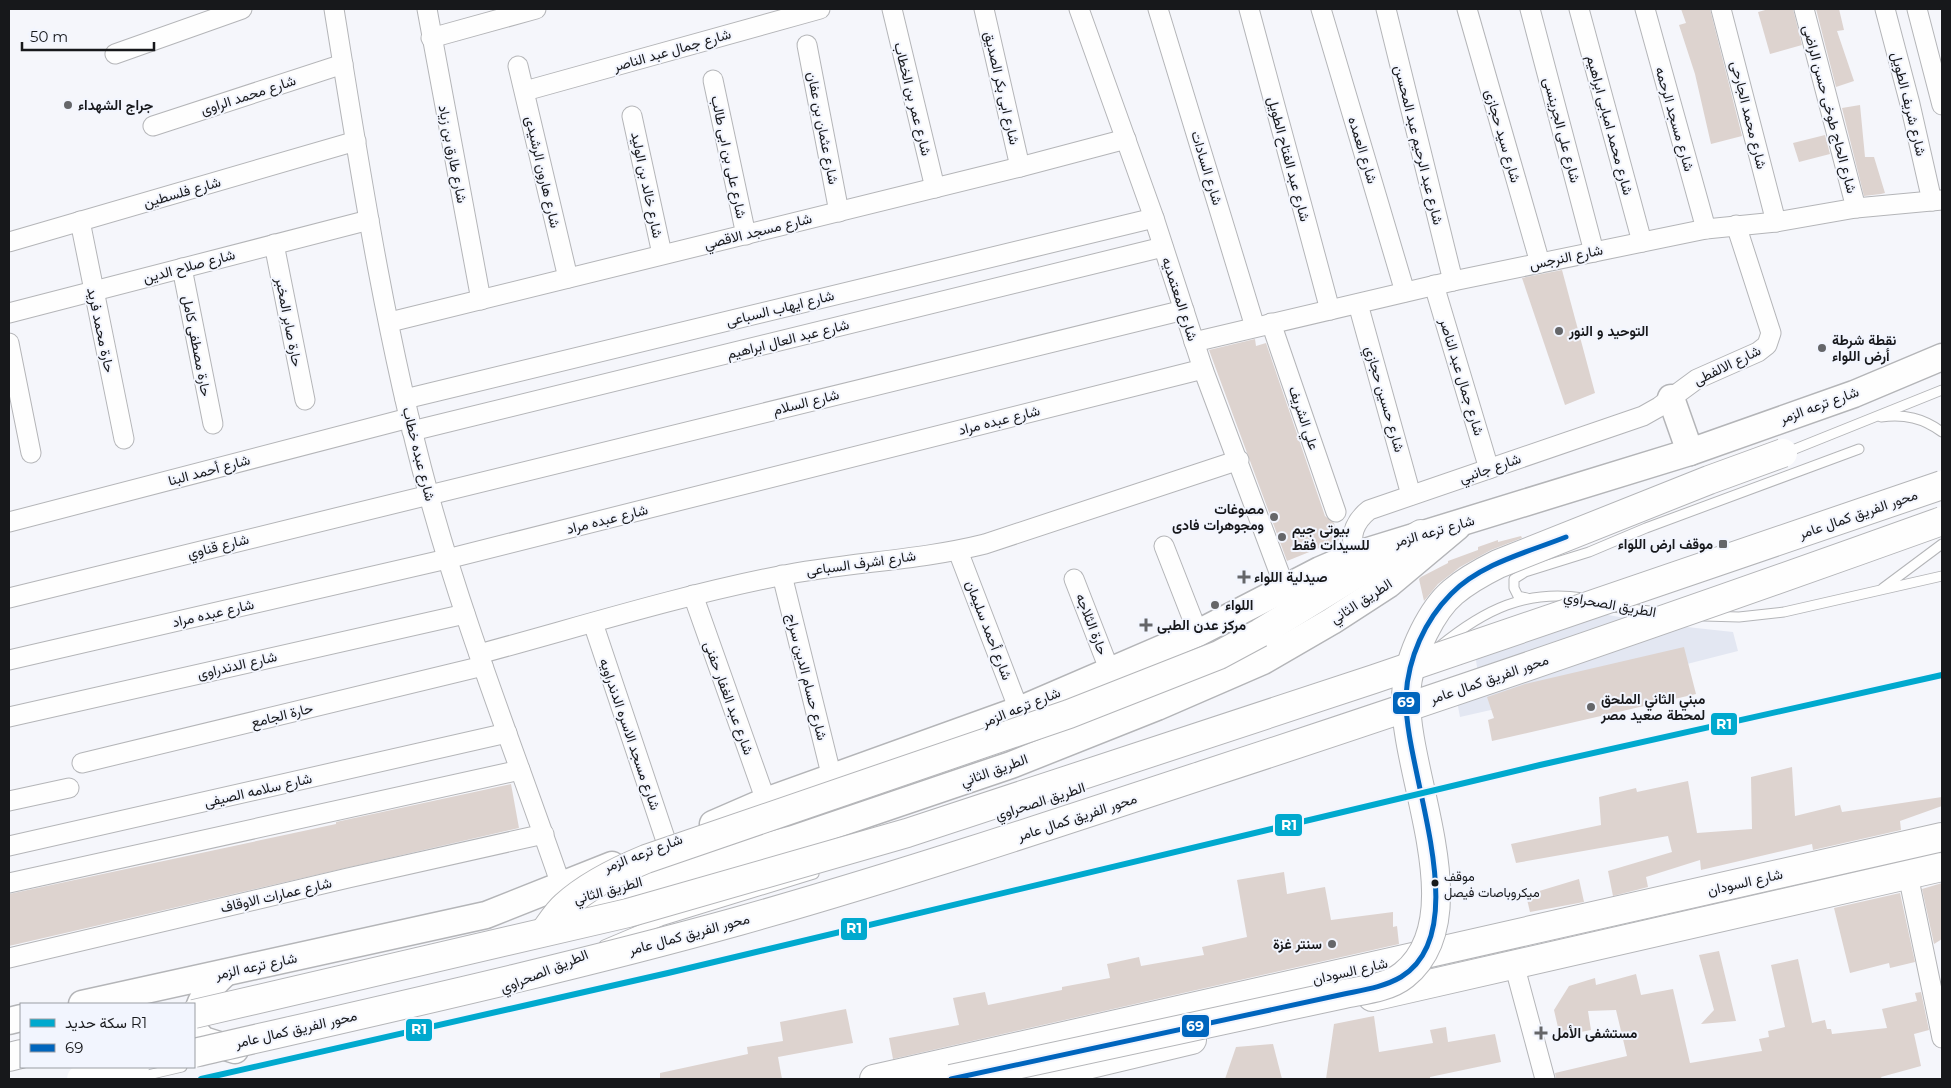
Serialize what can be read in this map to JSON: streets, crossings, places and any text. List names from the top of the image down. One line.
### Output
{"streets":{"main road":["محور الفريق كمال عامر","شارع السودان"],"street":["شارع جمال عبد الناصر","شارع ابى بكر الصديق","شارع محمد الراوى","شارع عمر بن الخطاب","شارع شريف الطويل","شارع الحاج طوخى حسن الراضى","شارع محمد الجارحى","شارع مسجد الرحمه","شارع محمد امبابى ابراهيم","شارع عثمان بن عفان","شارع على الجرينسى","شارع سيد حجازى","شارع عبد الرحيم عبد المحسن","شارع العمده","شارع طارق بن زياد","شارع على بن ابى طالب","شارع عبد الفتاح الطويل","شارع السادات","شارع هارون الرشيدى","شارع خالد بن الوليد","شارع فلسطين","شارع مسجد الاقصي","شارع النرجس","شارع صلاح الدين","شارع المعتمديه","شارع ايهاب السباعى","حارة صابر المخبر","حارة محمد فريد","شارع عبد العال ابراهيم","حارة مصطفى كامل","شارع الالفطى","شارع حسين حجازي","شارع السلام","شارع ترعه الزمر","علي الشريف","شارع عبده مراد","شارع عبده خطاب","شارع جانبي","شارع أحمد البنا","شارع قناوي","شارع اشرف السباعى","الطريق الثاني","حارة الثلاجه","شارع أحمد سليمان","شارع الدندراوى","شارع حسام الدين سراج","شارع عبد الغفار حفنى","حارة الجامع","شارع مسجد الاسره الدندراويه","شارع سلامه الصيفى","شارع عمارات الاوقاف"],"lane":["الطريق الصحراوي"]},"crossings":[["شارع جمال عبد الناصر","شارع هارون الرشيدى"],["شارع جمال عبد الناصر","شارع النرجس"],["شارع جمال عبد الناصر","شارع جانبي"],["شارع ابى بكر الصديق","شارع مسجد الاقصي"],["شارع محمد الراوى","شارع عبده خطاب"],["شارع عمر بن الخطاب","شارع مسجد الاقصي"],["شارع شريف الطويل","شارع النرجس"],["شارع الحاج طوخى حسن الراضى","شارع النرجس"],["شارع محمد الجارحى","شارع النرجس"],["شارع مسجد الرحمه","شارع النرجس"],["شارع محمد امبابى ابراهيم","شارع النرجس"],["شارع عثمان بن عفان","شارع مسجد الاقصي"],["شارع على الجرينسى","شارع النرجس"],["شارع سيد حجازى","شارع النرجس"],["شارع عبد الرحيم عبد المحسن","شارع النرجس"],["شارع العمده","شارع النرجس"],["شارع طارق بن زياد","شارع مسجد الاقصي"],["شارع على بن ابى طالب","شارع مسجد الاقصي"],["شارع عبد الفتاح الطويل","شارع النرجس"],["شارع السادات","شارع النرجس"],["شارع السادات","علي الشريف"],["شارع هارون الرشيدى","شارع مسجد الاقصي"],["شارع خالد بن الوليد","شارع مسجد الاقصي"],["شارع فلسطين","حارة محمد فريد"],["شارع فلسطين","شارع عبده خطاب"],["شارع مسجد الاقصي","شارع المعتمديه"],["شارع مسجد الاقصي","شارع عبده خطاب"],["شارع النرجس","شارع المعتمديه"],["شارع النرجس","شارع الالفطى"],["شارع النرجس","شارع حسين حجازي"],["شارع النرجس","علي الشريف"],["شارع صلاح الدين","حارة صابر المخبر"],["شارع صلاح الدين","حارة محمد فريد"],["شارع صلاح الدين","حارة مصطفى كامل"],["شارع صلاح الدين","شارع عبده خطاب"],["شارع المعتمديه","شارع ايهاب السباعى"],["شارع المعتمديه","شارع عبد العال ابراهيم"],["شارع المعتمديه","شارع السلام"],["شارع المعتمديه","شارع ترعه الزمر"],["شارع المعتمديه","شارع عبده مراد"],["شارع المعتمديه","شارع اشرف السباعى"],["شارع ايهاب السباعى","شارع عبده خطاب"],["شارع عبد العال ابراهيم","شارع عبده خطاب"],["شارع عبد العال ابراهيم","شارع أحمد البنا"],["شارع الالفطى","شارع جانبي"],["شارع حسين حجازي","شارع جانبي"],["شارع السلام","شارع عبده خطاب"],["شارع السلام","شارع قناوي"],["شارع ترعه الزمر","شارع عبده خطاب"],["شارع ترعه الزمر","شارع جانبي"],["شارع ترعه الزمر","الطريق الثاني"],["شارع ترعه الزمر","حارة الثلاجه"],["شارع ترعه الزمر","شارع أحمد سليمان"],["شارع ترعه الزمر","شارع حسام الدين سراج"],["شارع ترعه الزمر","شارع عبد الغفار حفنى"],["شارع ترعه الزمر","شارع مسجد الاسره الدندراويه"],["شارع عبده مراد","شارع عبده خطاب"],["شارع عبده خطاب","شارع أحمد البنا"],["شارع عبده خطاب","شارع قناوي"],["شارع عبده خطاب","شارع اشرف السباعى"],["شارع عبده خطاب","شارع الدندراوى"],["شارع عبده خطاب","حارة الجامع"],["شارع عبده خطاب","شارع سلامه الصيفى"],["شارع عبده خطاب","شارع عمارات الاوقاف"],["شارع اشرف السباعى","شارع أحمد سليمان"],["شارع اشرف السباعى","شارع حسام الدين سراج"],["شارع اشرف السباعى","شارع عبد الغفار حفنى"],["شارع اشرف السباعى","حارة الجامع"],["شارع اشرف السباعى","شارع مسجد الاسره الدندراويه"]],"places":{"other":["جراج الشهداء","التوحيد و النور","نقطة شرطة أرض اللواء","مصوغات ومجوهرات فادى","بيوتى جيم للسيدات فقط","اللواء","مبني الثاني الملحق لمحطة صعيد مصر","موقف ميكروباصات فيصل","سنتر غزة"],"transit":["موقف ارض اللواء"],"health":["صيدلية اللواء","مركز عدن الطبى","مستشفى الأمل"]},"lines":["transit line 69","rail line R1"],"legend":["سكة حديد R1","69"],"scale_bar":"50 m"}
